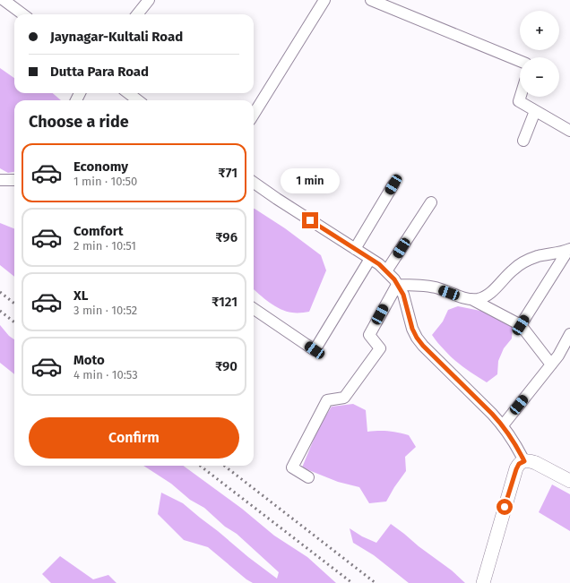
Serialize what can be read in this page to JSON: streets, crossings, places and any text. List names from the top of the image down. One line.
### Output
{"page":{"map_buttons":["+","−"],"banner":["Jaynagar-Kultali Road","Dutta Para Road"],"heading":"Choose a ride","list":[{"name":"Economy","note":"1 min · 10:50","value":"₹71"},{"name":"Comfort","note":"2 min · 10:51","value":"₹96"},{"name":"XL","note":"3 min · 10:52","value":"₹121"},{"name":"Moto","note":"4 min · 10:53","value":"₹90"}],"bubble":"1 min","buttons":"Confirm"}}
